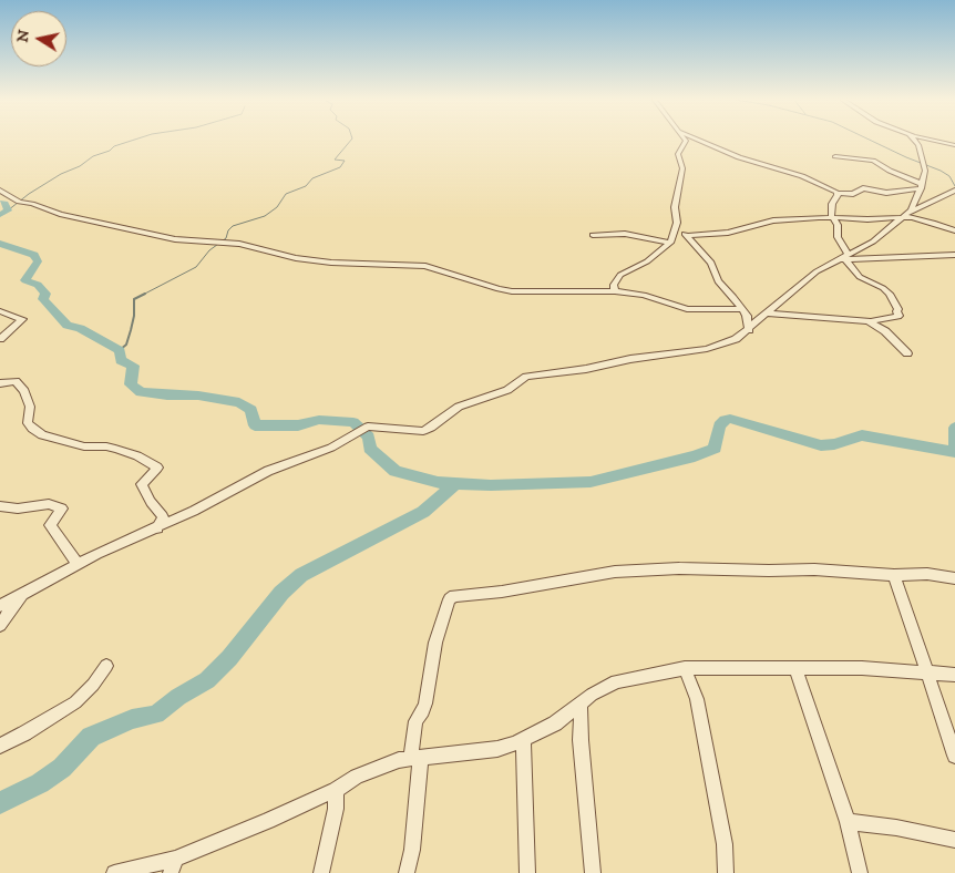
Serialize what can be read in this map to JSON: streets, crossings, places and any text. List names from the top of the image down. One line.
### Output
{"north":"left"}
